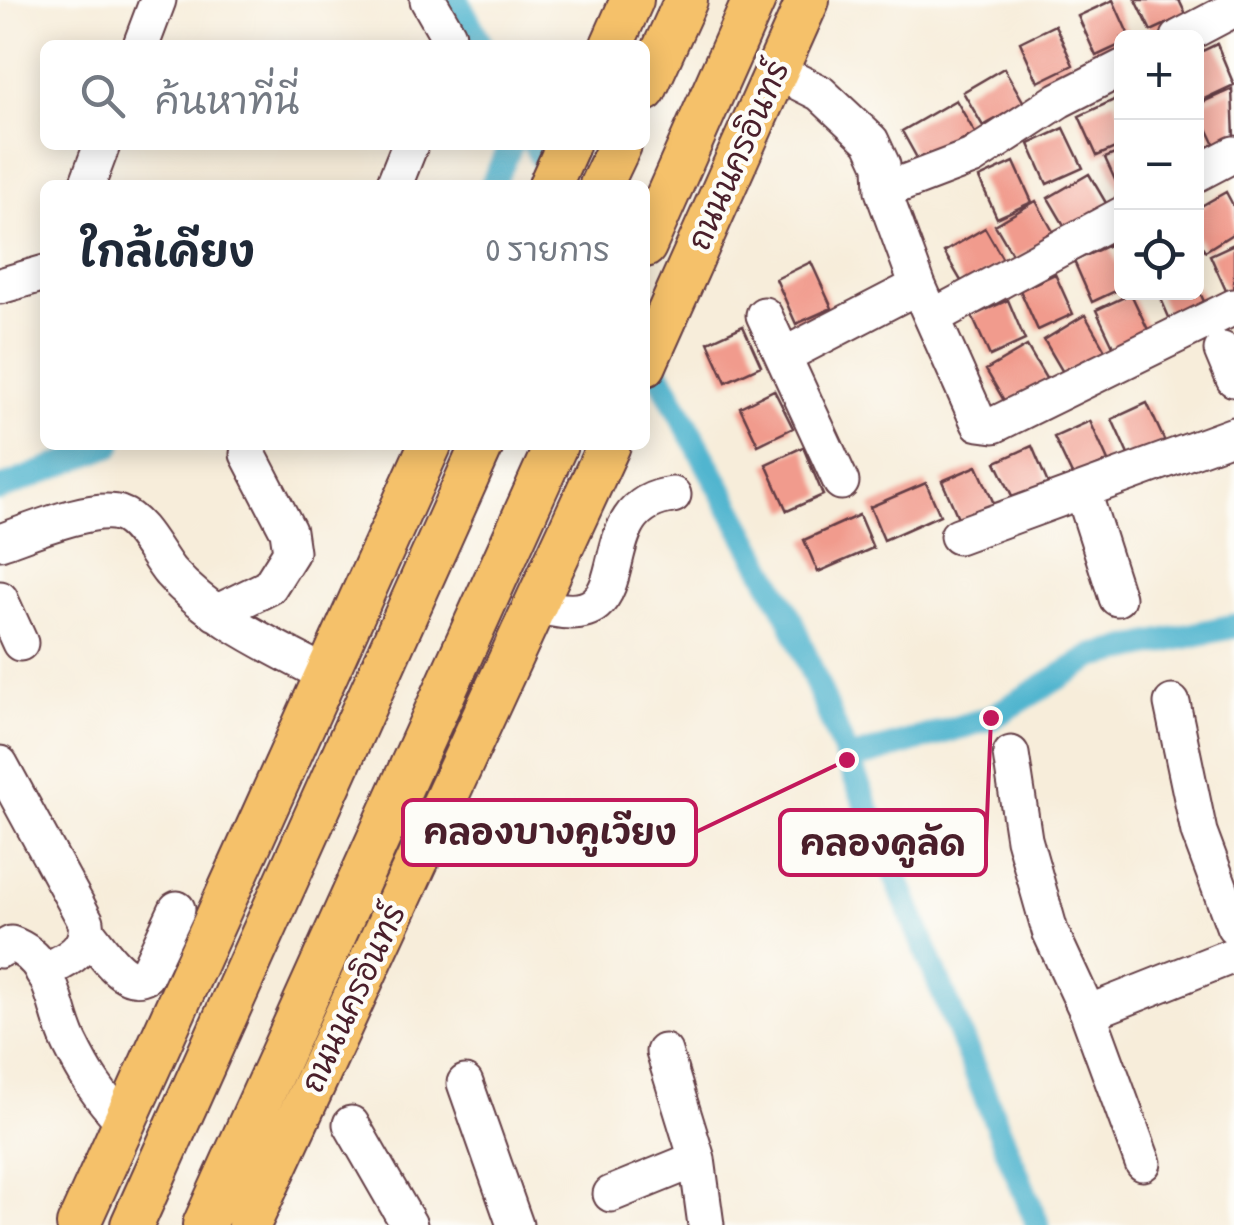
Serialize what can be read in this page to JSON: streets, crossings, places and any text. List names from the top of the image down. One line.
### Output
{"streets":{"main road":["ถนนนครอินทร์"]},"places":["คลองคูลัด","คลองบางคูเวียง"],"page":{"map_buttons":["+","−"],"search":"ค้นหาที่นี่","heading":["ใกล้เคียง","0 รายการ"]}}
